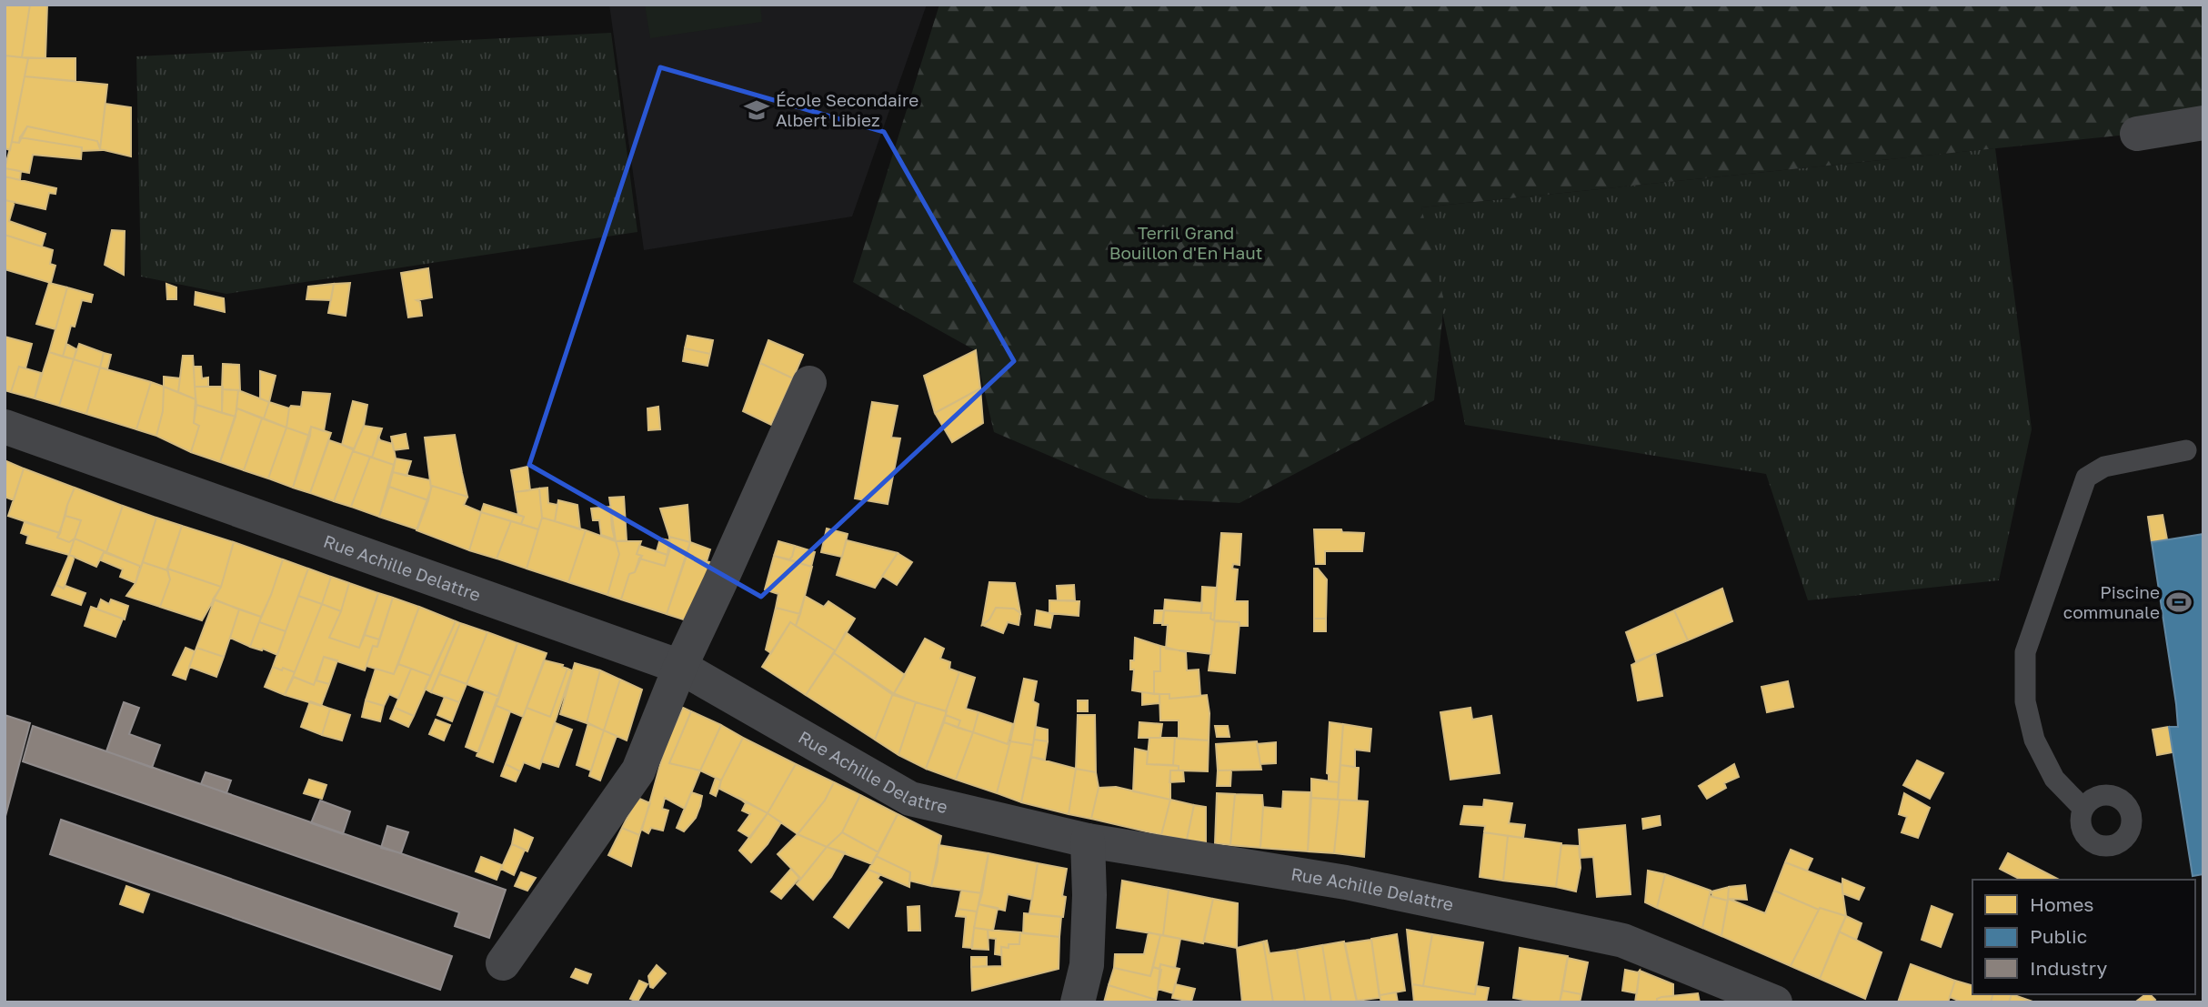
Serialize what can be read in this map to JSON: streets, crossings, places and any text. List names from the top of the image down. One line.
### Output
{"streets":{"street":["Rue Achille Delattre"]},"parks":["Terril Grand Bouillon d'En Haut"],"places":{"school or university":["École Secondaire Albert Libiez"],"sports":["Piscine communale"]},"legend":["Homes","Public","Industry"]}
